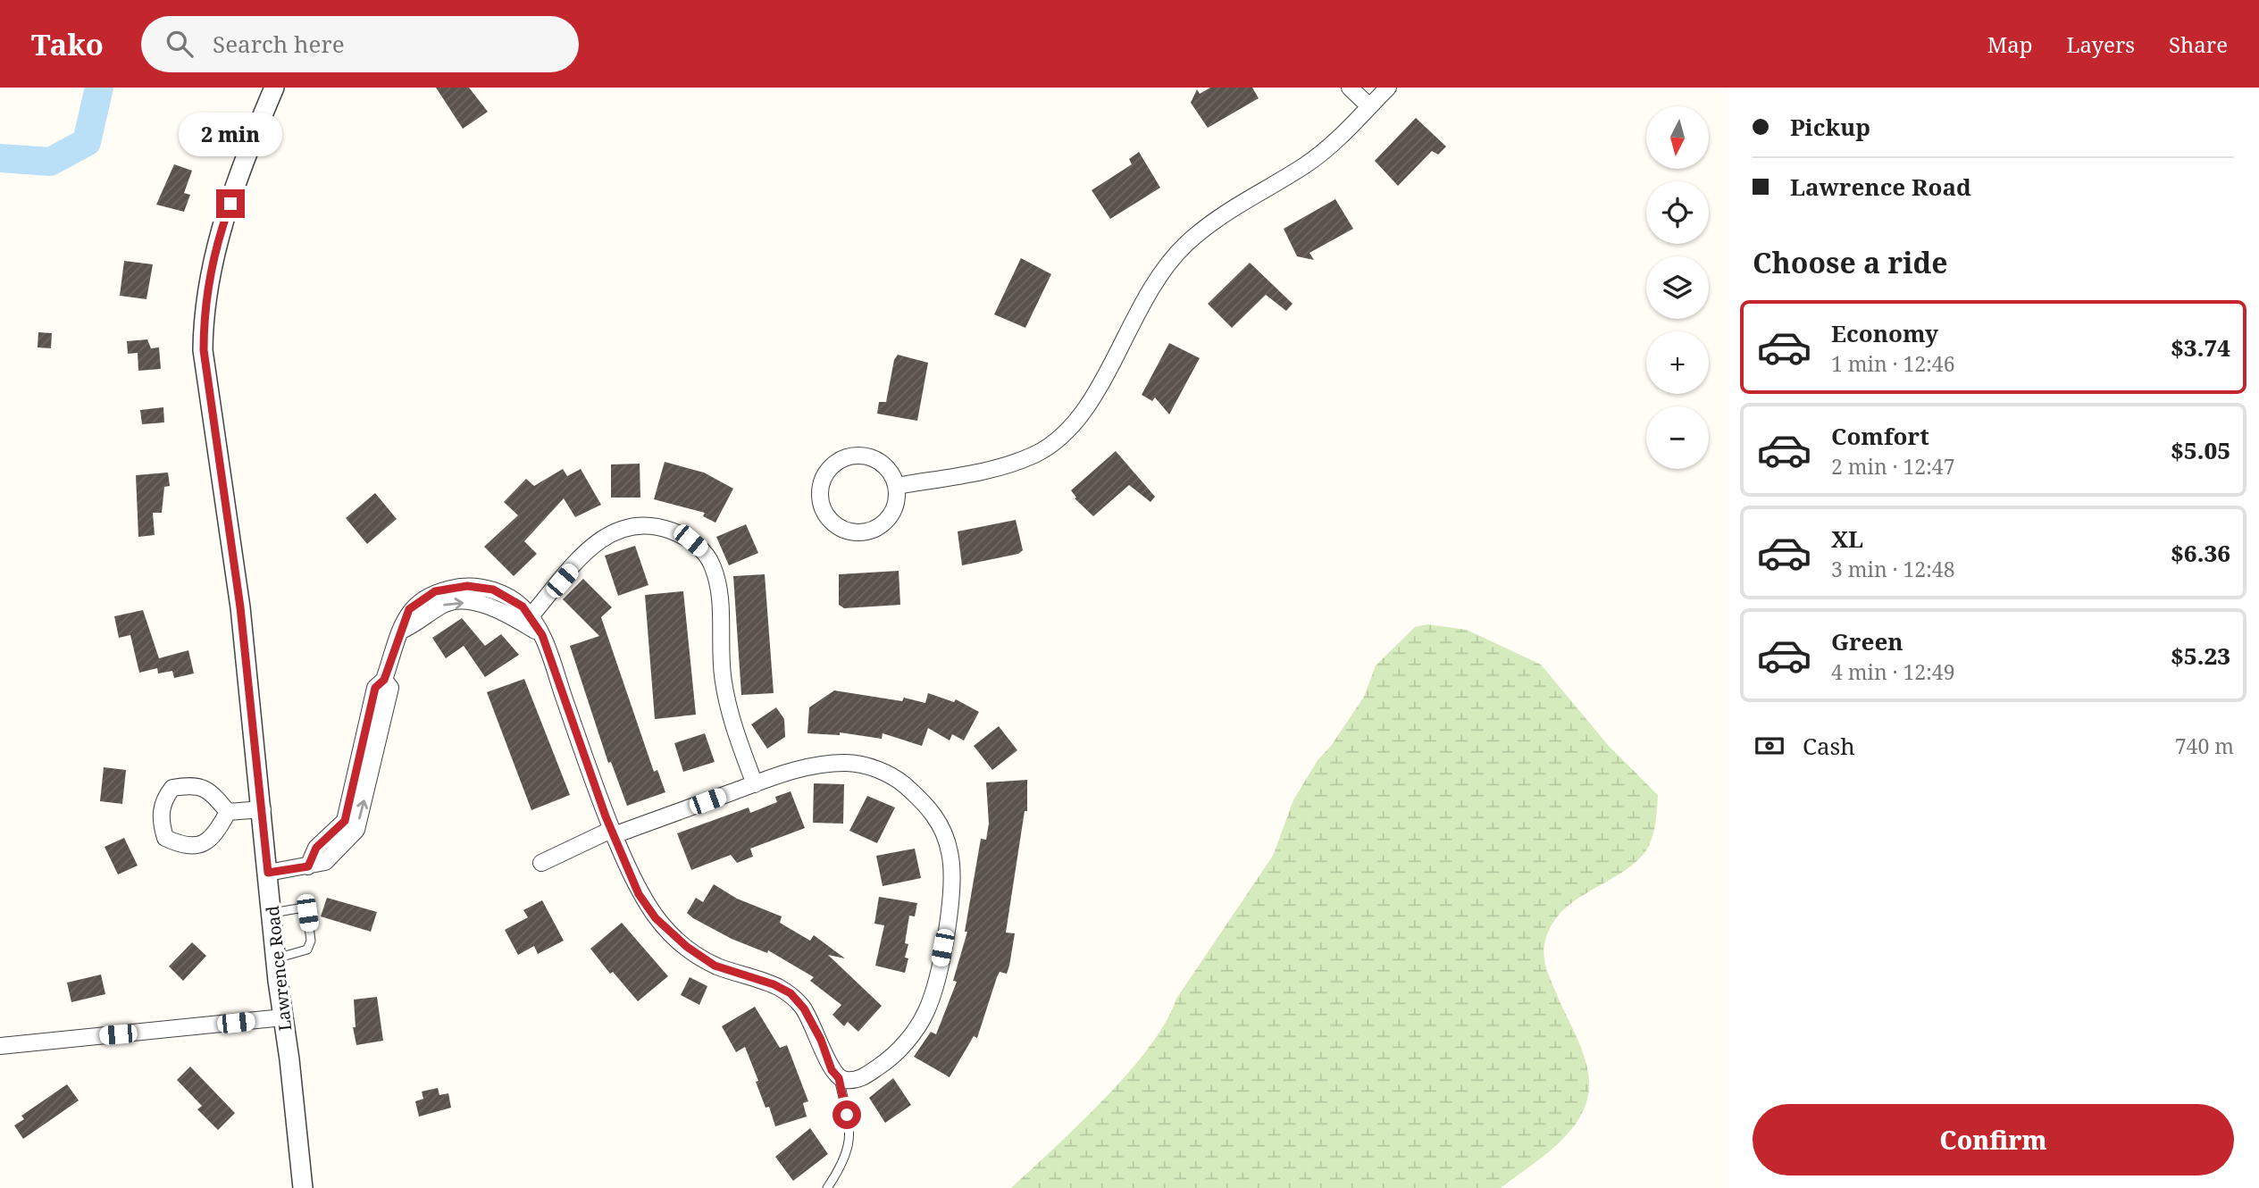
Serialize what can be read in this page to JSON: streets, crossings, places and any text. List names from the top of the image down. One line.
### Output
{"streets":{"street":["Lawrence Road"]},"north":"bottom","page":{"header":"Tako","search":"Search here","nav":["Map","Layers","Share"],"banner":["Pickup","Lawrence Road"],"map_buttons":["+","−"],"bubble":"2 min","heading":"Choose a ride","list":[{"name":"Economy","note":"1 min · 12:46","value":"$3.74"},{"name":"Comfort","note":"2 min · 12:47","value":"$5.05"},{"name":"XL","note":"3 min · 12:48","value":"$6.36"},{"name":"Green","note":"4 min · 12:49","value":"$5.23"}],"pay":["Cash","740 m"],"buttons":"Confirm"}}
